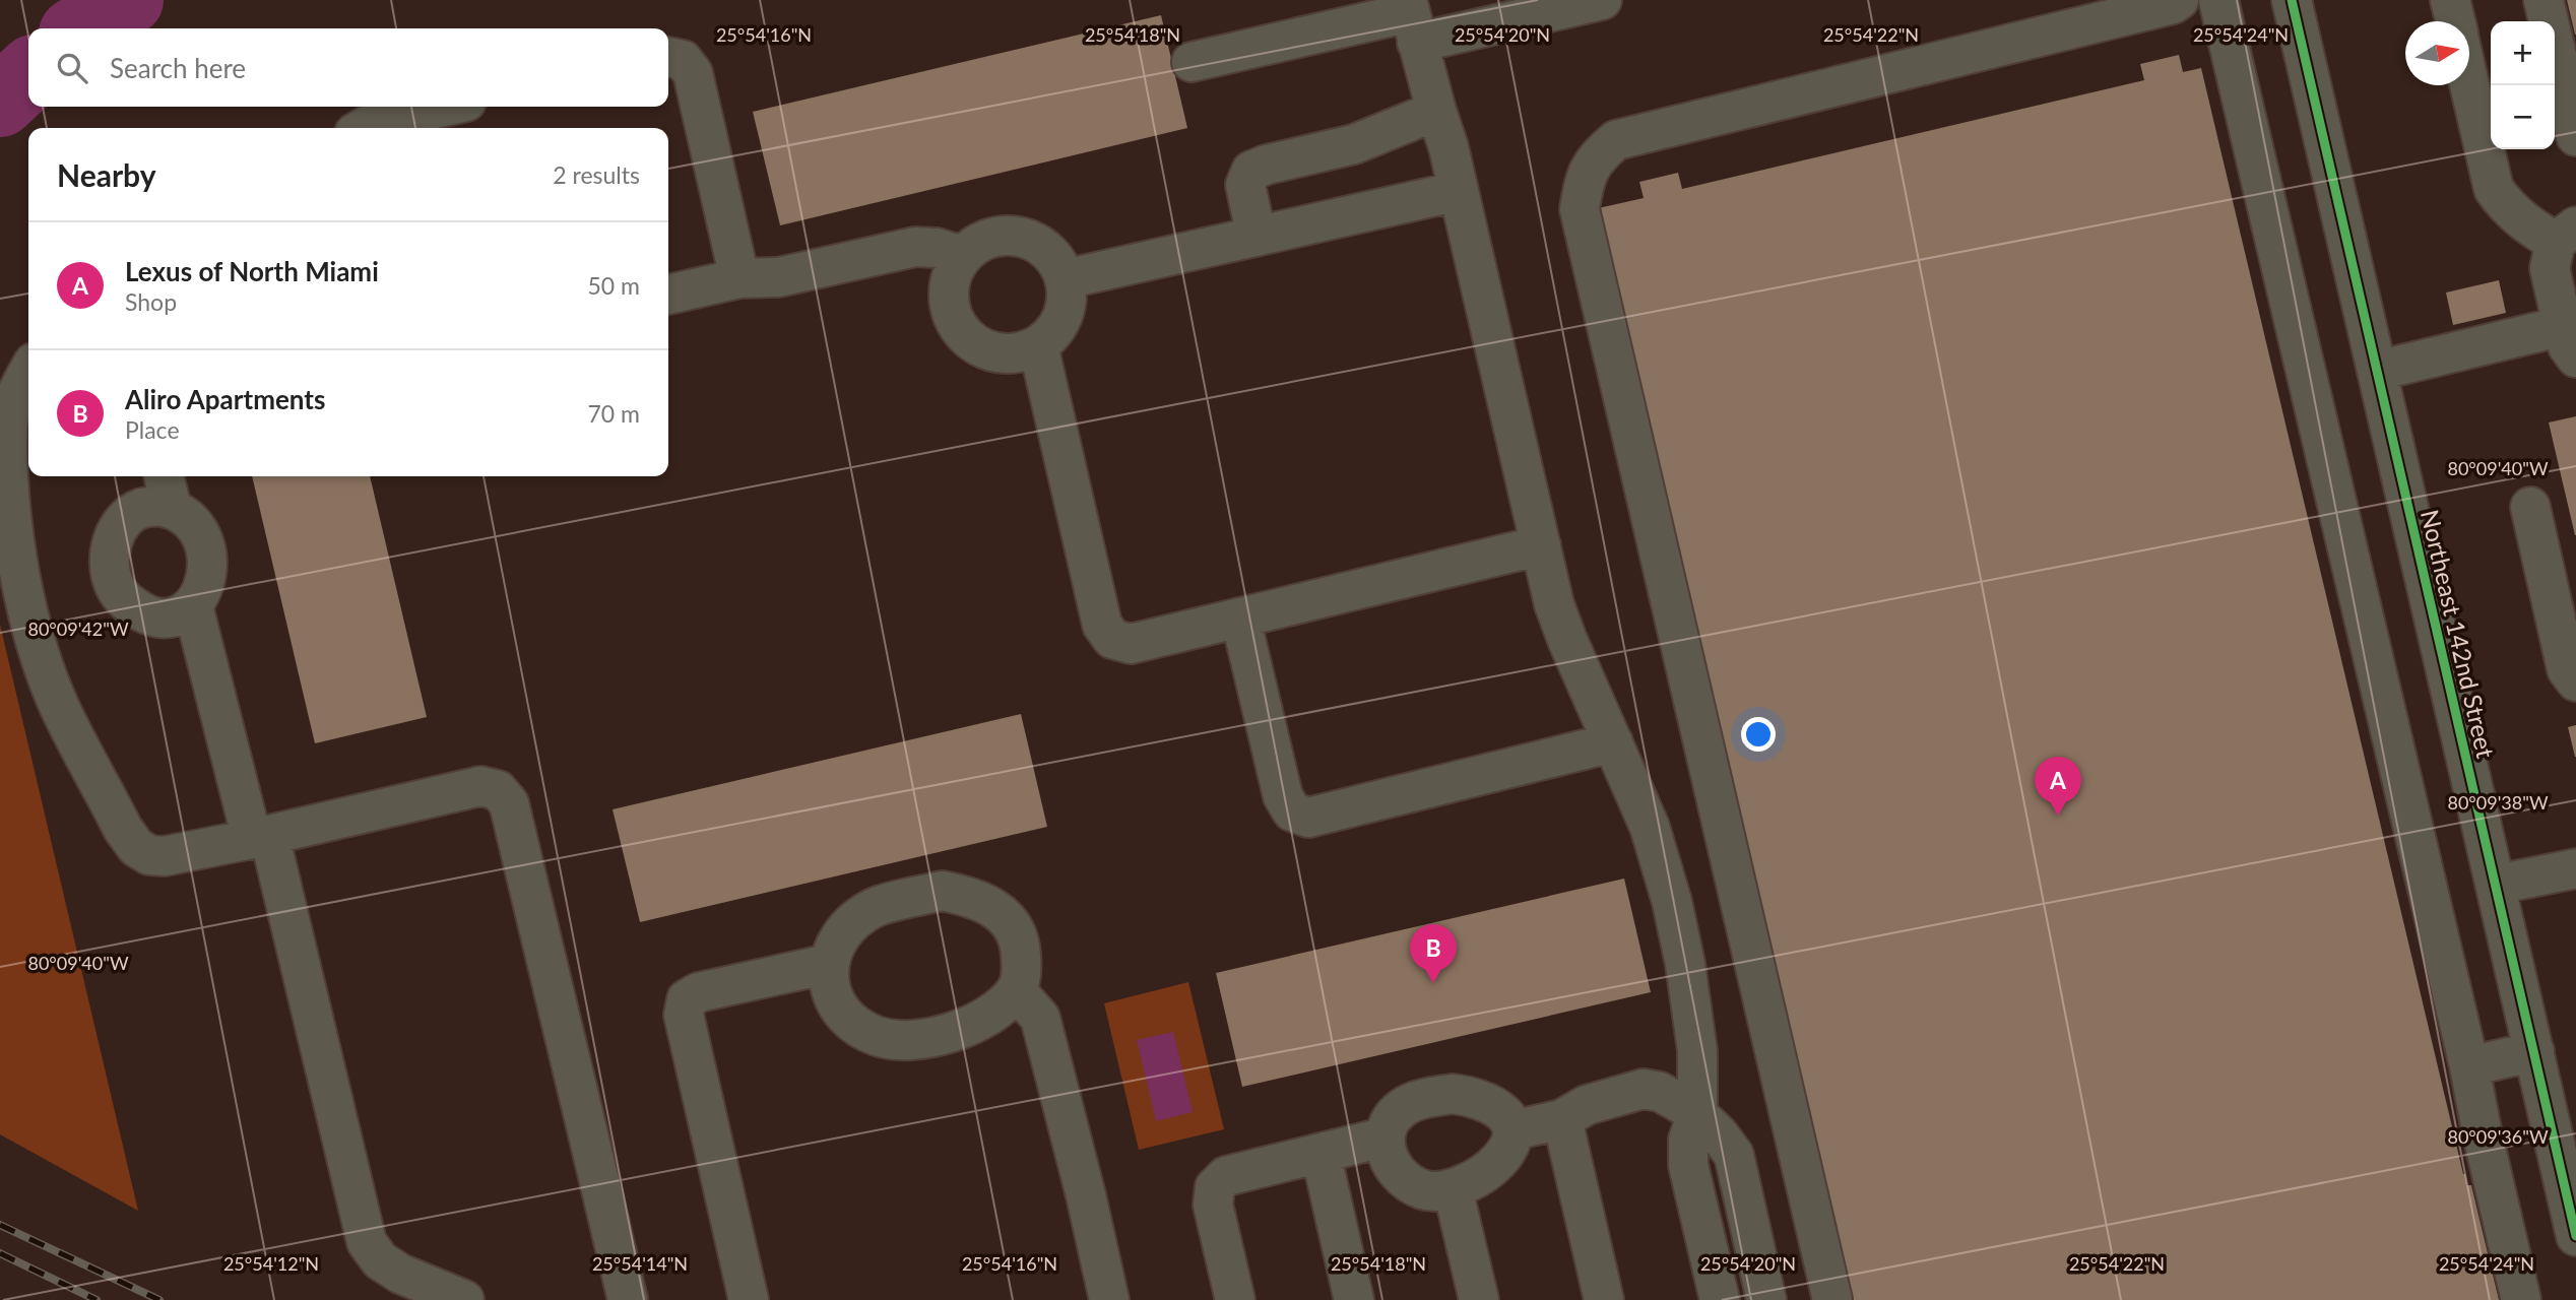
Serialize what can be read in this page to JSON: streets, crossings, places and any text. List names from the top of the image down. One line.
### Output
{"streets":{"street":["Northeast 142nd Street"]},"north":"right","page":{"map_buttons":["+","−"],"search":"Search here","heading":["Nearby","2 results"],"list":[{"mark":"A","name":"Lexus of North Miami","note":"Shop","value":"50 m"},{"mark":"B","name":"Aliro Apartments","note":"Place","value":"70 m"}],"pins":["A","B"]},"coordinates":["25°54'16\"N","25°54'18\"N","25°54'20\"N","25°54'22\"N","25°54'24\"N","80°09'40\"W","80°09'42\"W","80°09'38\"W","80°09'36\"W","25°54'12\"N","25°54'14\"N"]}
